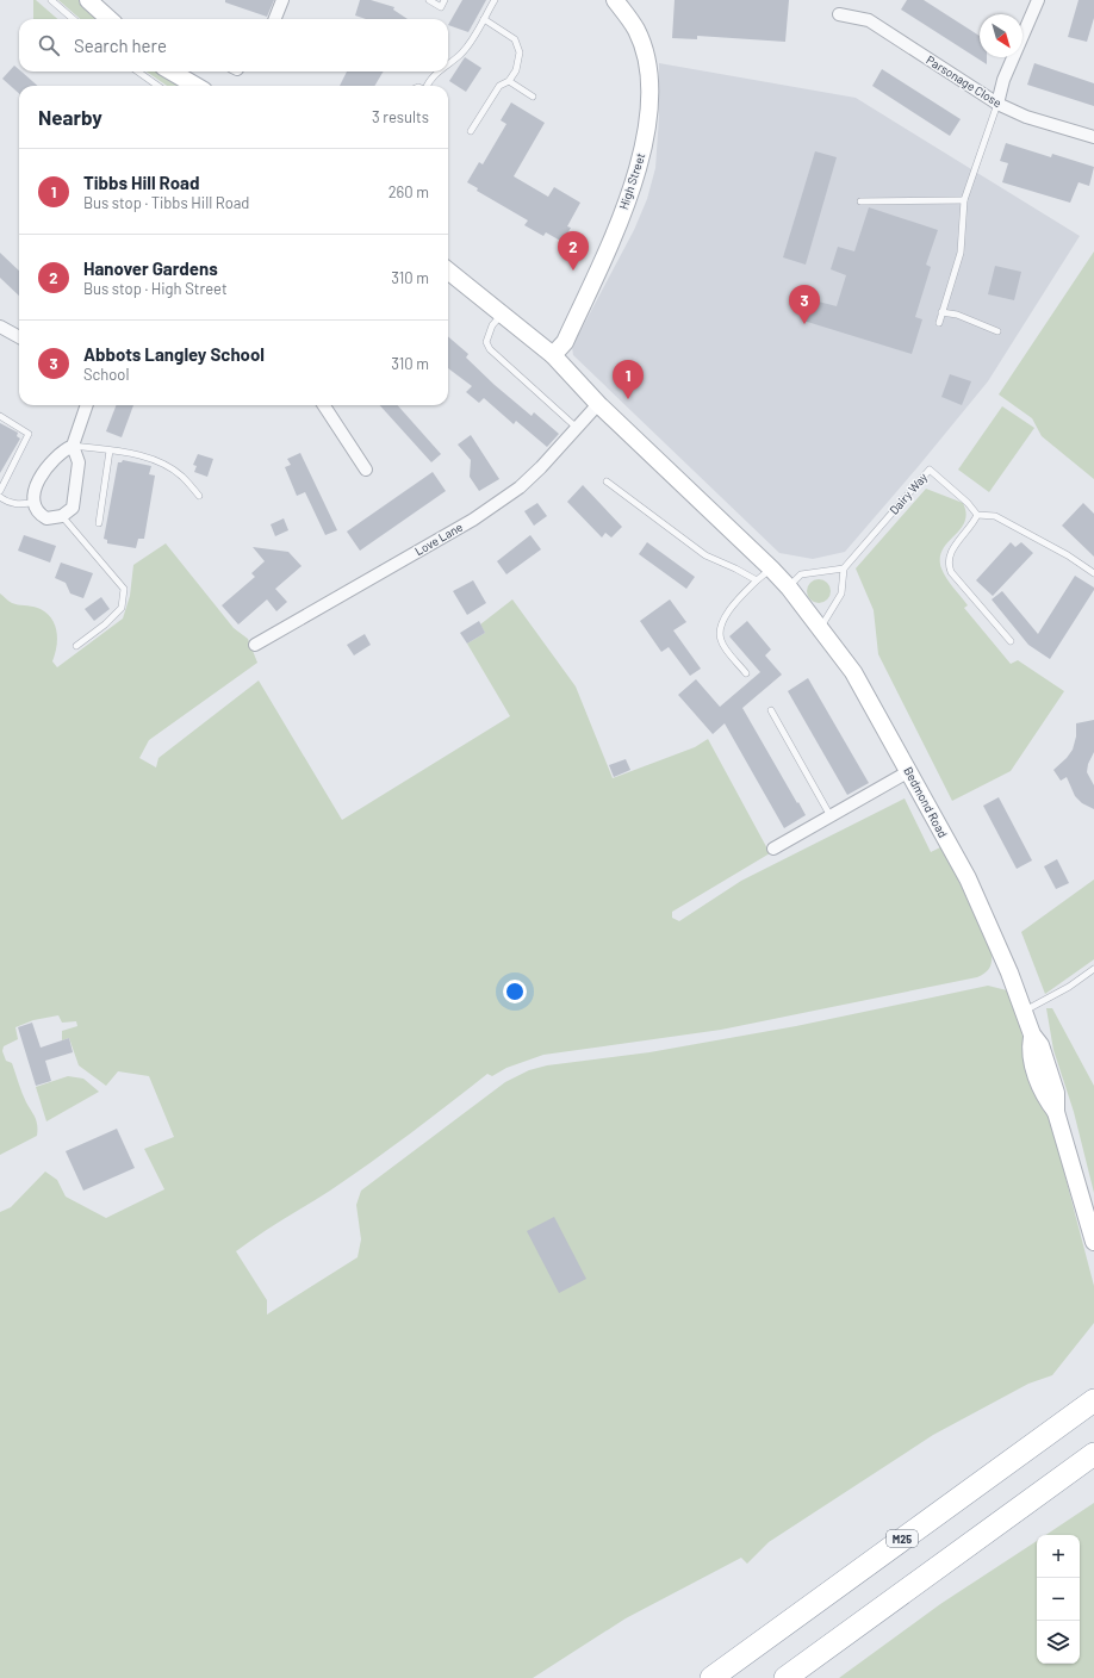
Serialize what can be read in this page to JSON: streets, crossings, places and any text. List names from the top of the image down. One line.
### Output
{"streets":{"highway":["M25"],"street":["Parsonage Close","High Street","Love Lane","Bedmond Road"],"lane":["Dairy Way"]},"crossings":[["High Street","Bedmond Road"],["Love Lane","Bedmond Road"]],"north":"bottom right","page":{"search":"Search here","heading":["Nearby","3 results"],"list":[{"mark":"1","name":"Tibbs Hill Road","note":"Bus stop · Tibbs Hill Road","value":"260 m"},{"mark":"2","name":"Hanover Gardens","note":"Bus stop · High Street","value":"310 m"},{"mark":"3","name":"Abbots Langley School","note":"School","value":"310 m"}],"pins":["2","3","1"],"map_buttons":["+","−"]}}
